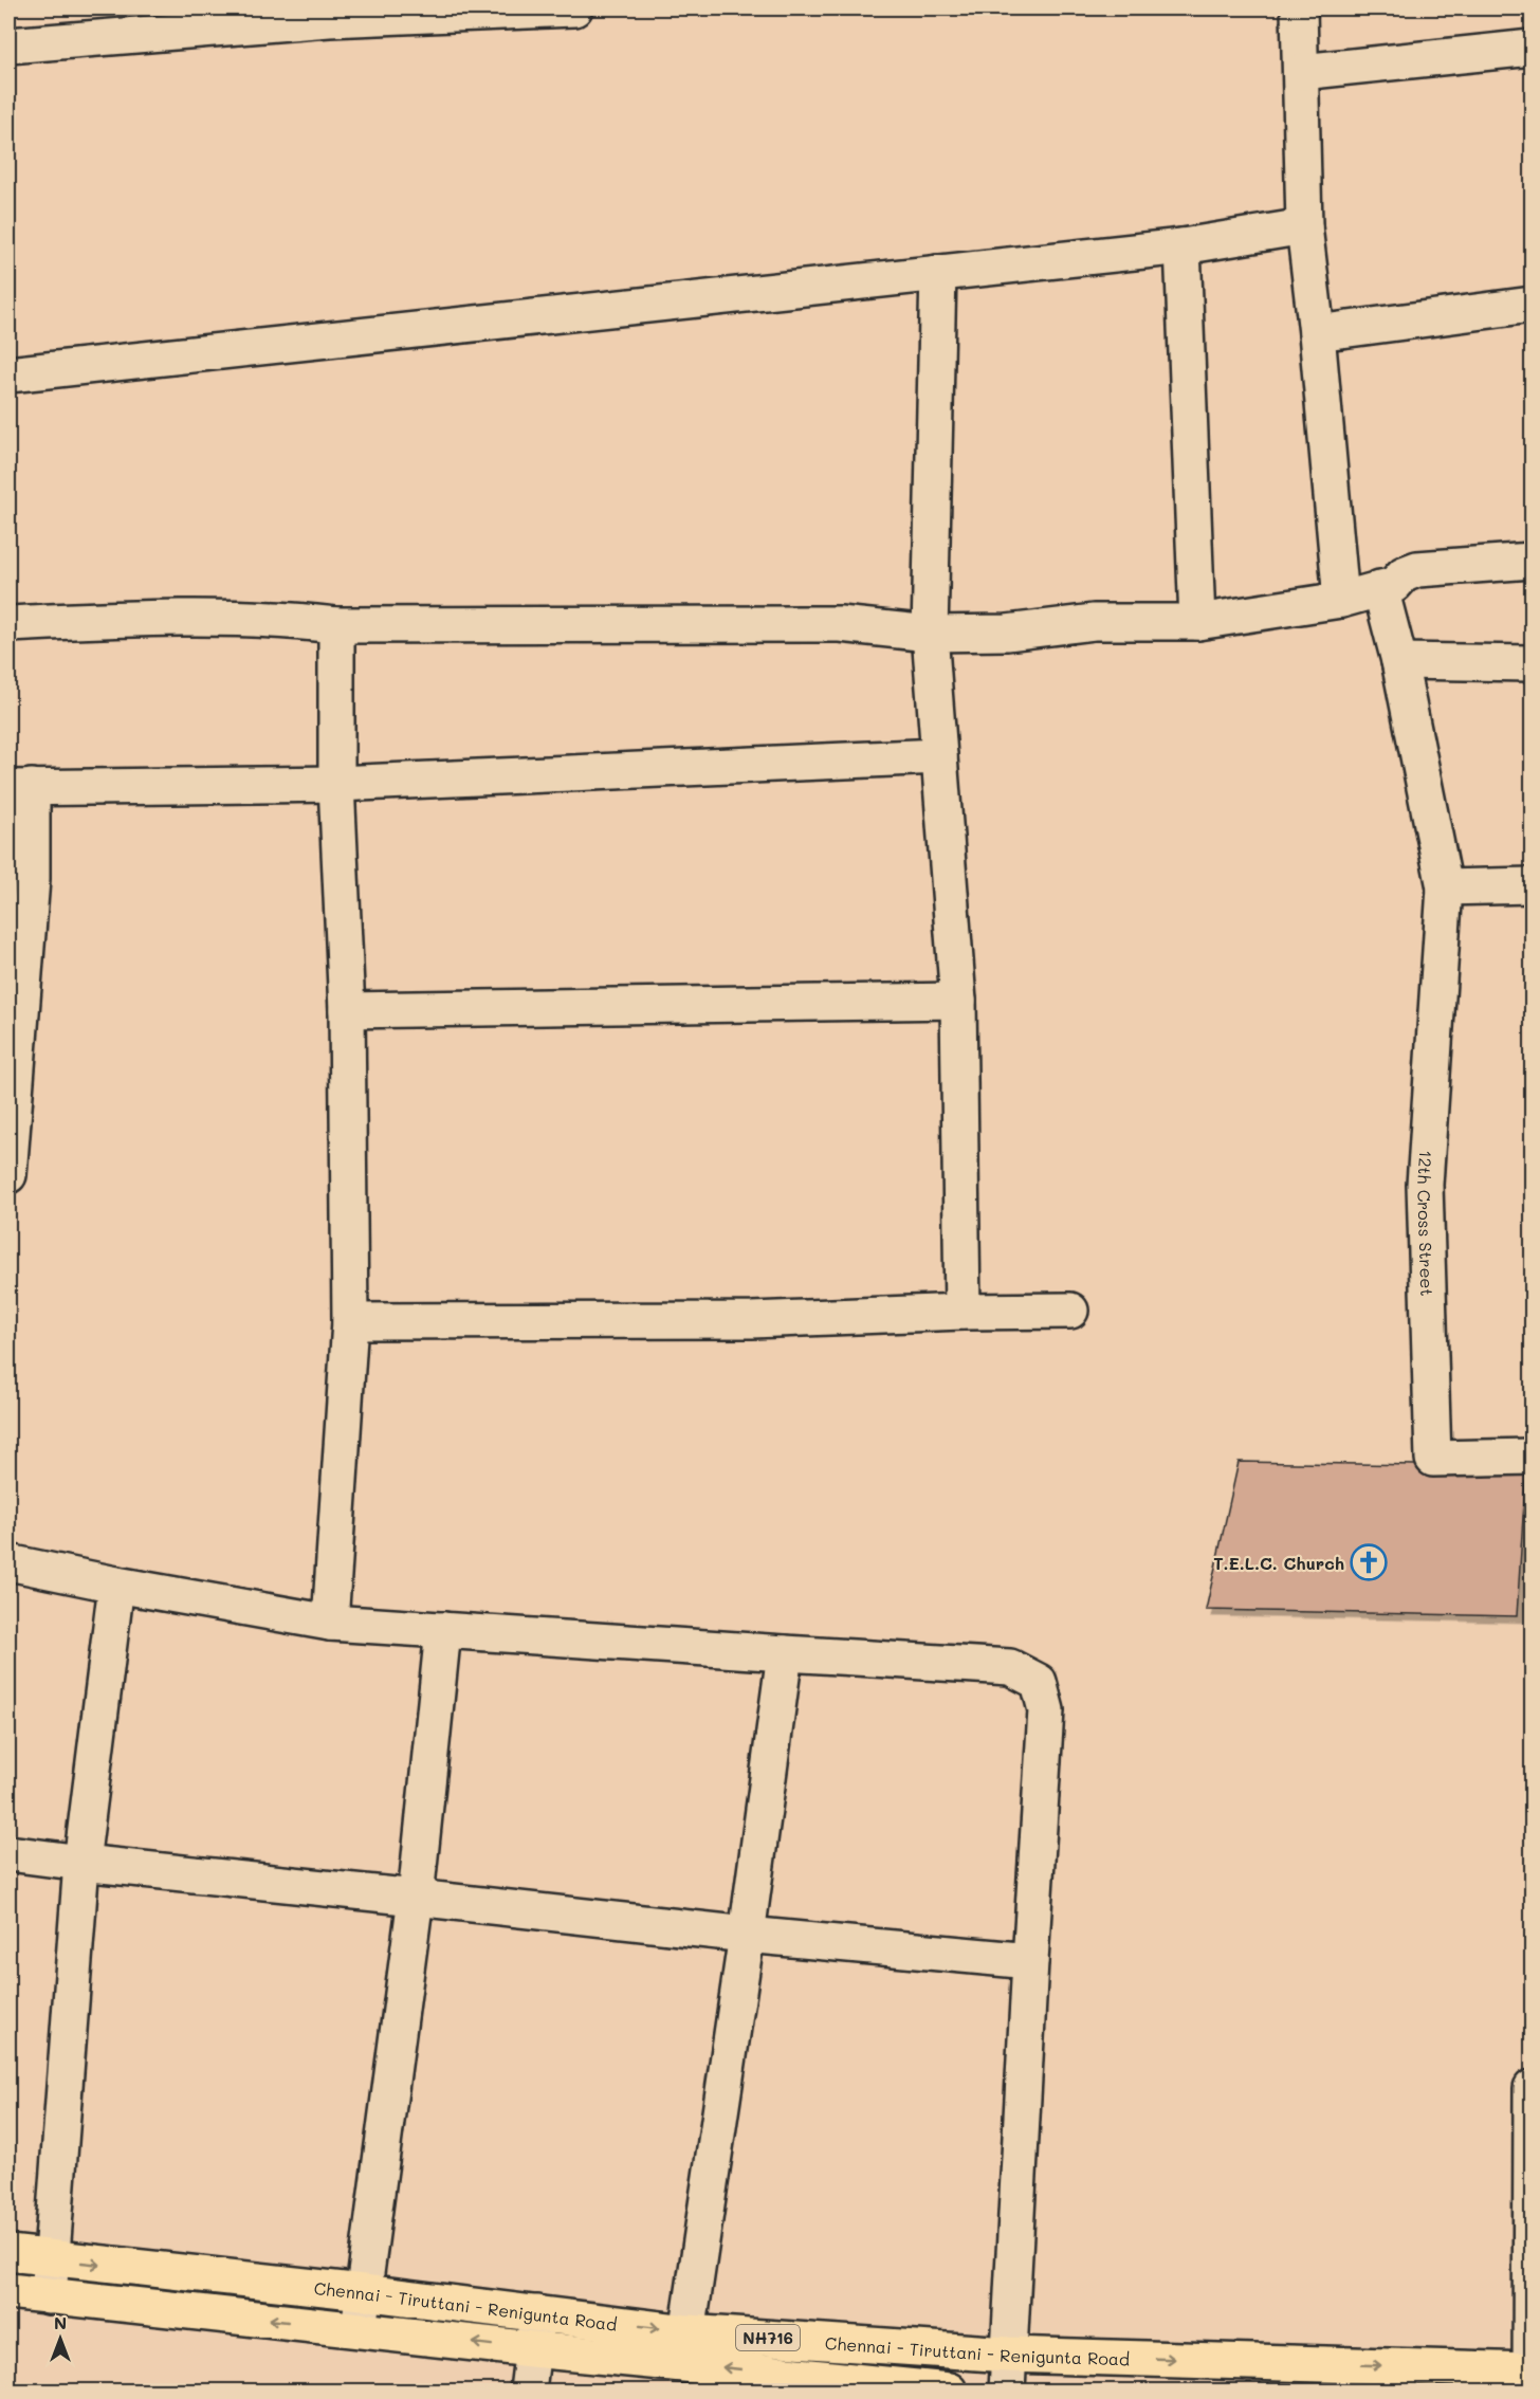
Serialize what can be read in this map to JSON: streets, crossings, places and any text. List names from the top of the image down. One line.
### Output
{"streets":{"highway":["Chennai - Tiruttani - Renigunta Road","NH716"],"street":["12th Cross Street"]},"places":{"church":["T.E.L.C. Church"]},"north":"top"}
